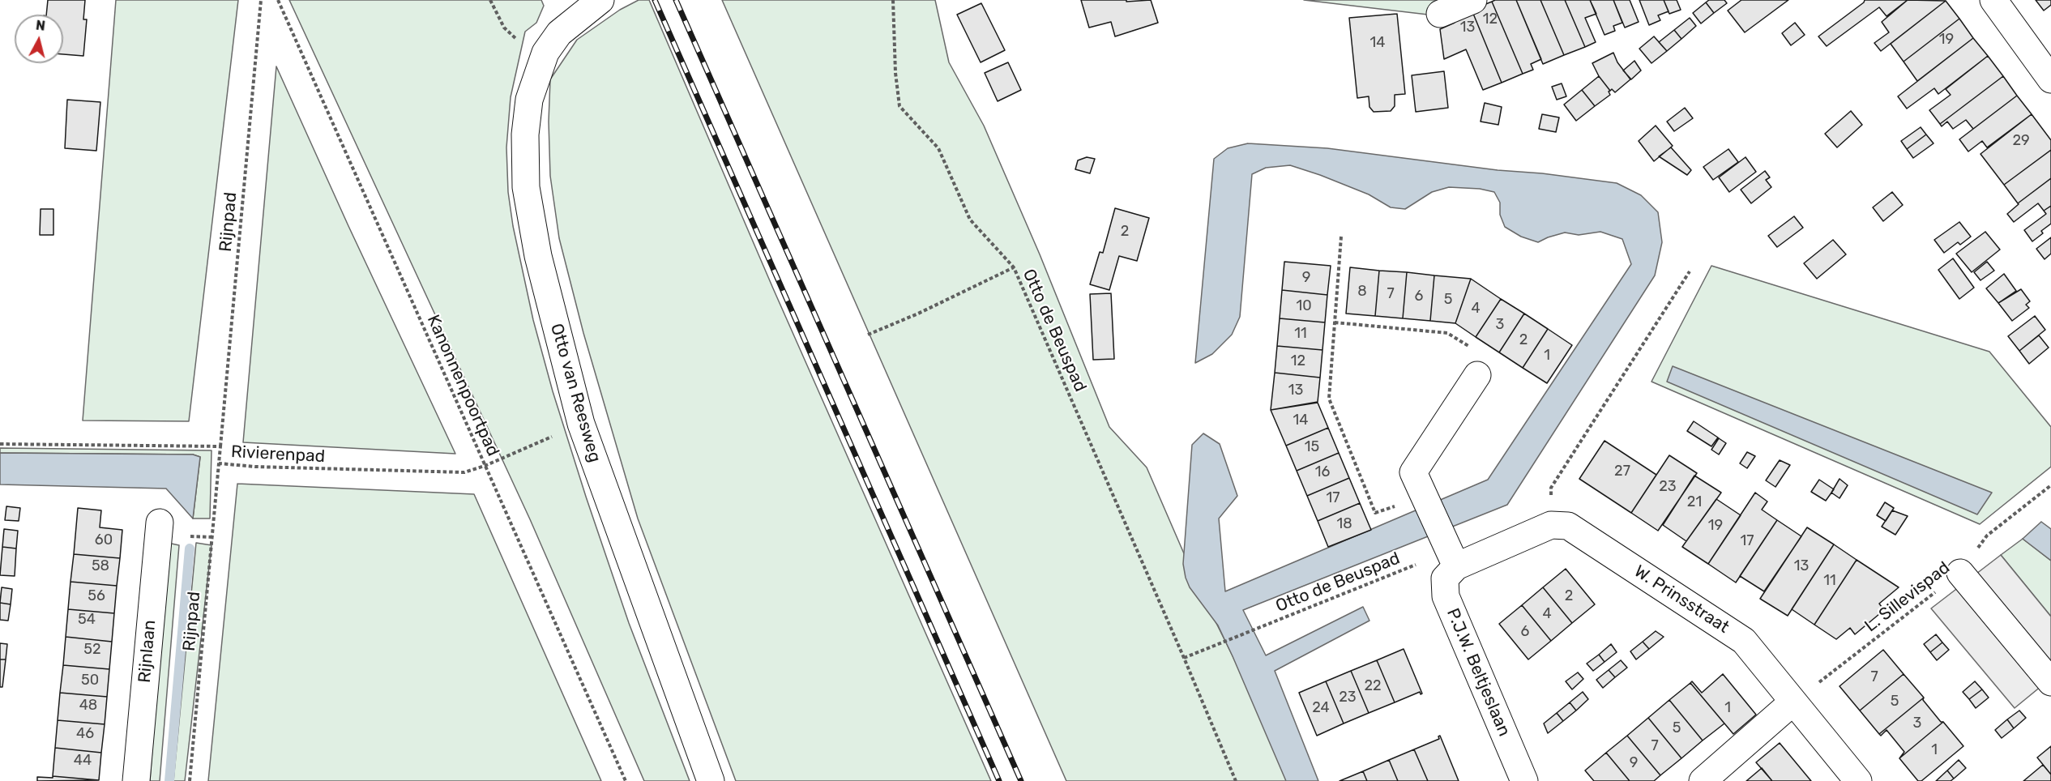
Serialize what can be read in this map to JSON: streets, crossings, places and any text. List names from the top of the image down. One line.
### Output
{"streets":{"street":["Otto van Reesweg","W. Prinsstraat","Rijnlaan","P.J.W. Beltjeslaan"],"path":["Rijnpad","Otto de Beuspad","Kanonnenpoortpad","Rivierenpad","L. Sillevispad"]},"crossings":[["Rijnpad","Rivierenpad"],["Otto de Beuspad","P.J.W. Beltjeslaan"],["Kanonnenpoortpad","Rivierenpad"],["Otto van Reesweg","Rivierenpad"],["L. Sillevispad","W. Prinsstraat"]],"house_numbers":["12","13","19","14","29","2","9","8","7","6","5","10","4","3","11","2","1","12","13","14","15","27","16","23","17","21","18","19","60","17","58","13","11","56","2","4","54","6","52","7","50","22","23","5","48","24","1","3","5","46","7","1","44","9"],"north":"top"}
